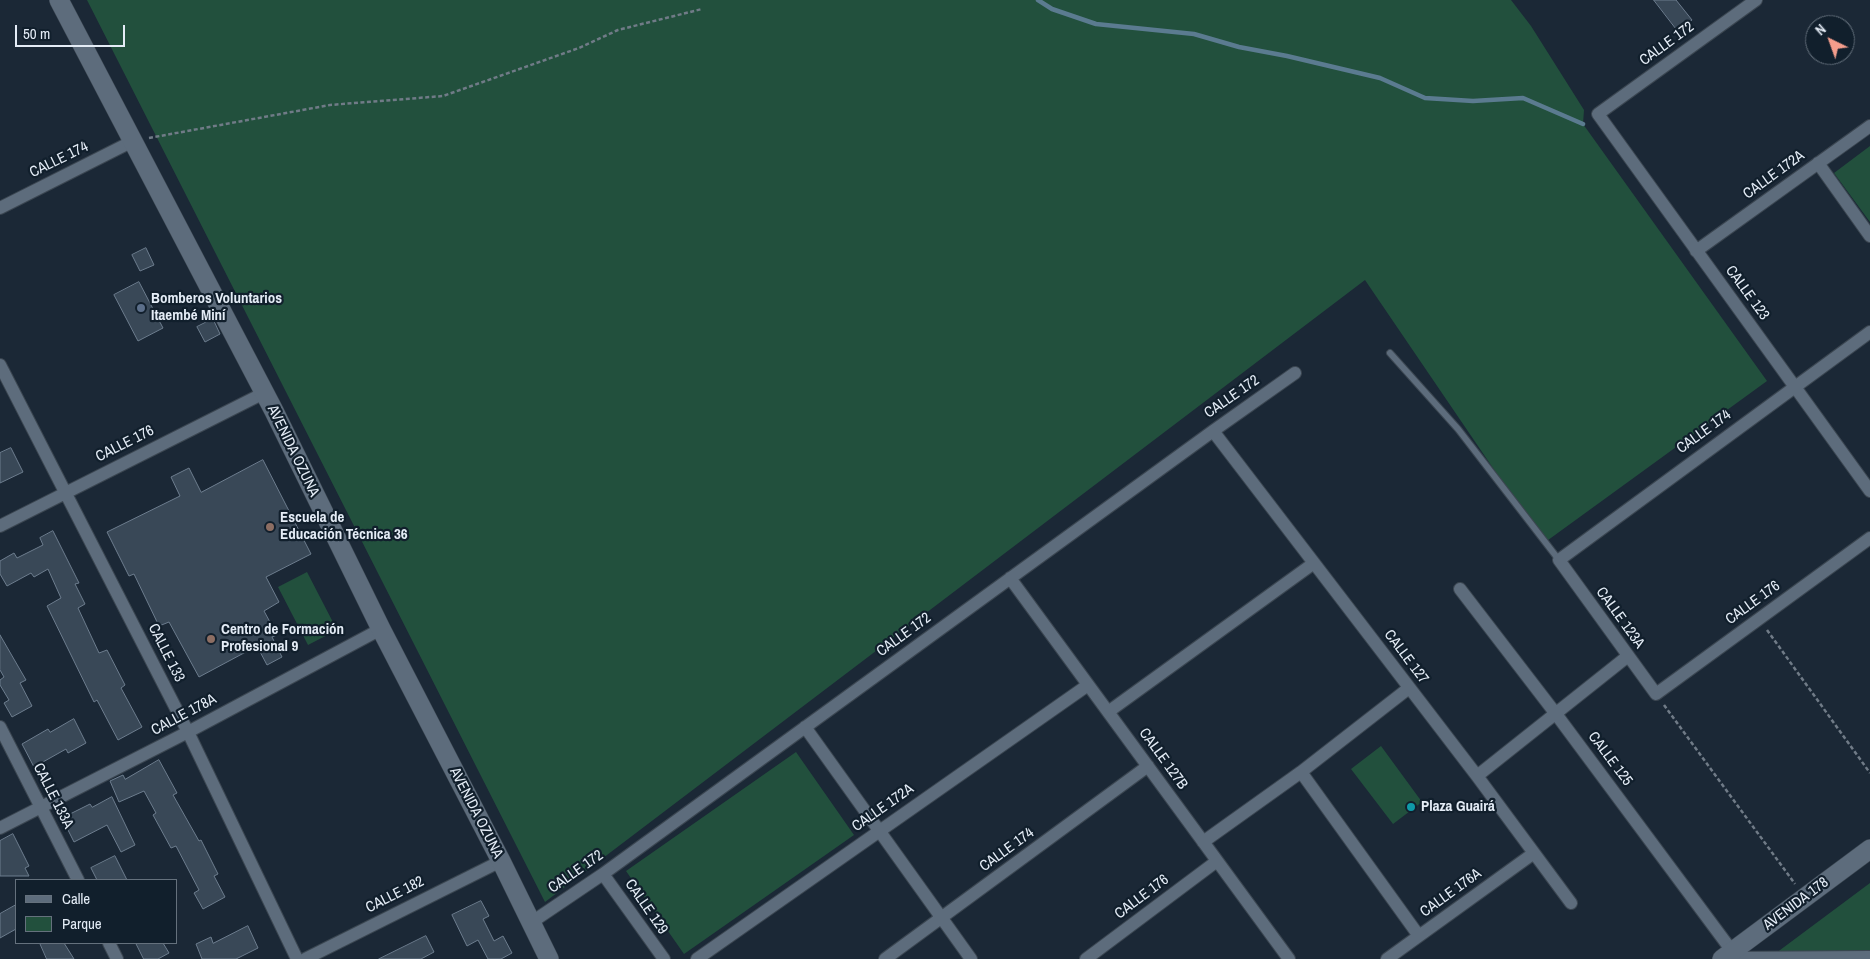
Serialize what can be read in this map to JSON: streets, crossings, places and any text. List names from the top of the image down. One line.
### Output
{"streets":{"main road":["AVENIDA OZUNA","AVENIDA 178"],"street":["CALLE 172","CALLE 174","CALLE 172A","CALLE 123","CALLE 176","CALLE 123A","CALLE 133","CALLE 127","CALLE 178A","CALLE 127B","CALLE 125","CALLE 133A","CALLE 176A","CALLE 182","CALLE 129"]},"crossings":[["CALLE 172","CALLE 123"],["CALLE 172","AVENIDA OZUNA"],["CALLE 172","CALLE 127"],["CALLE 172","CALLE 127B"],["CALLE 172","CALLE 129"],["CALLE 174","CALLE 123"],["CALLE 174","AVENIDA OZUNA"],["CALLE 174","CALLE 123A"],["CALLE 174","CALLE 127B"],["CALLE 172A","CALLE 123"],["CALLE 172A","CALLE 127B"],["CALLE 176","AVENIDA OZUNA"],["CALLE 176","CALLE 123A"],["CALLE 176","CALLE 133"],["CALLE 176","CALLE 127B"],["AVENIDA OZUNA","CALLE 178A"],["AVENIDA OZUNA","CALLE 182"],["CALLE 133","CALLE 178A"],["CALLE 127","CALLE 176A"],["CALLE 178A","CALLE 133A"],["CALLE 125","AVENIDA 178"]],"places":["Bomberos Voluntarios Itaembé Miní","Escuela de Educación Técnica 36","Centro de Formación Profesional 9","Plaza Guairá"],"legend":["Calle","Parque"],"scale_bar":"50 m","north":"top left"}
